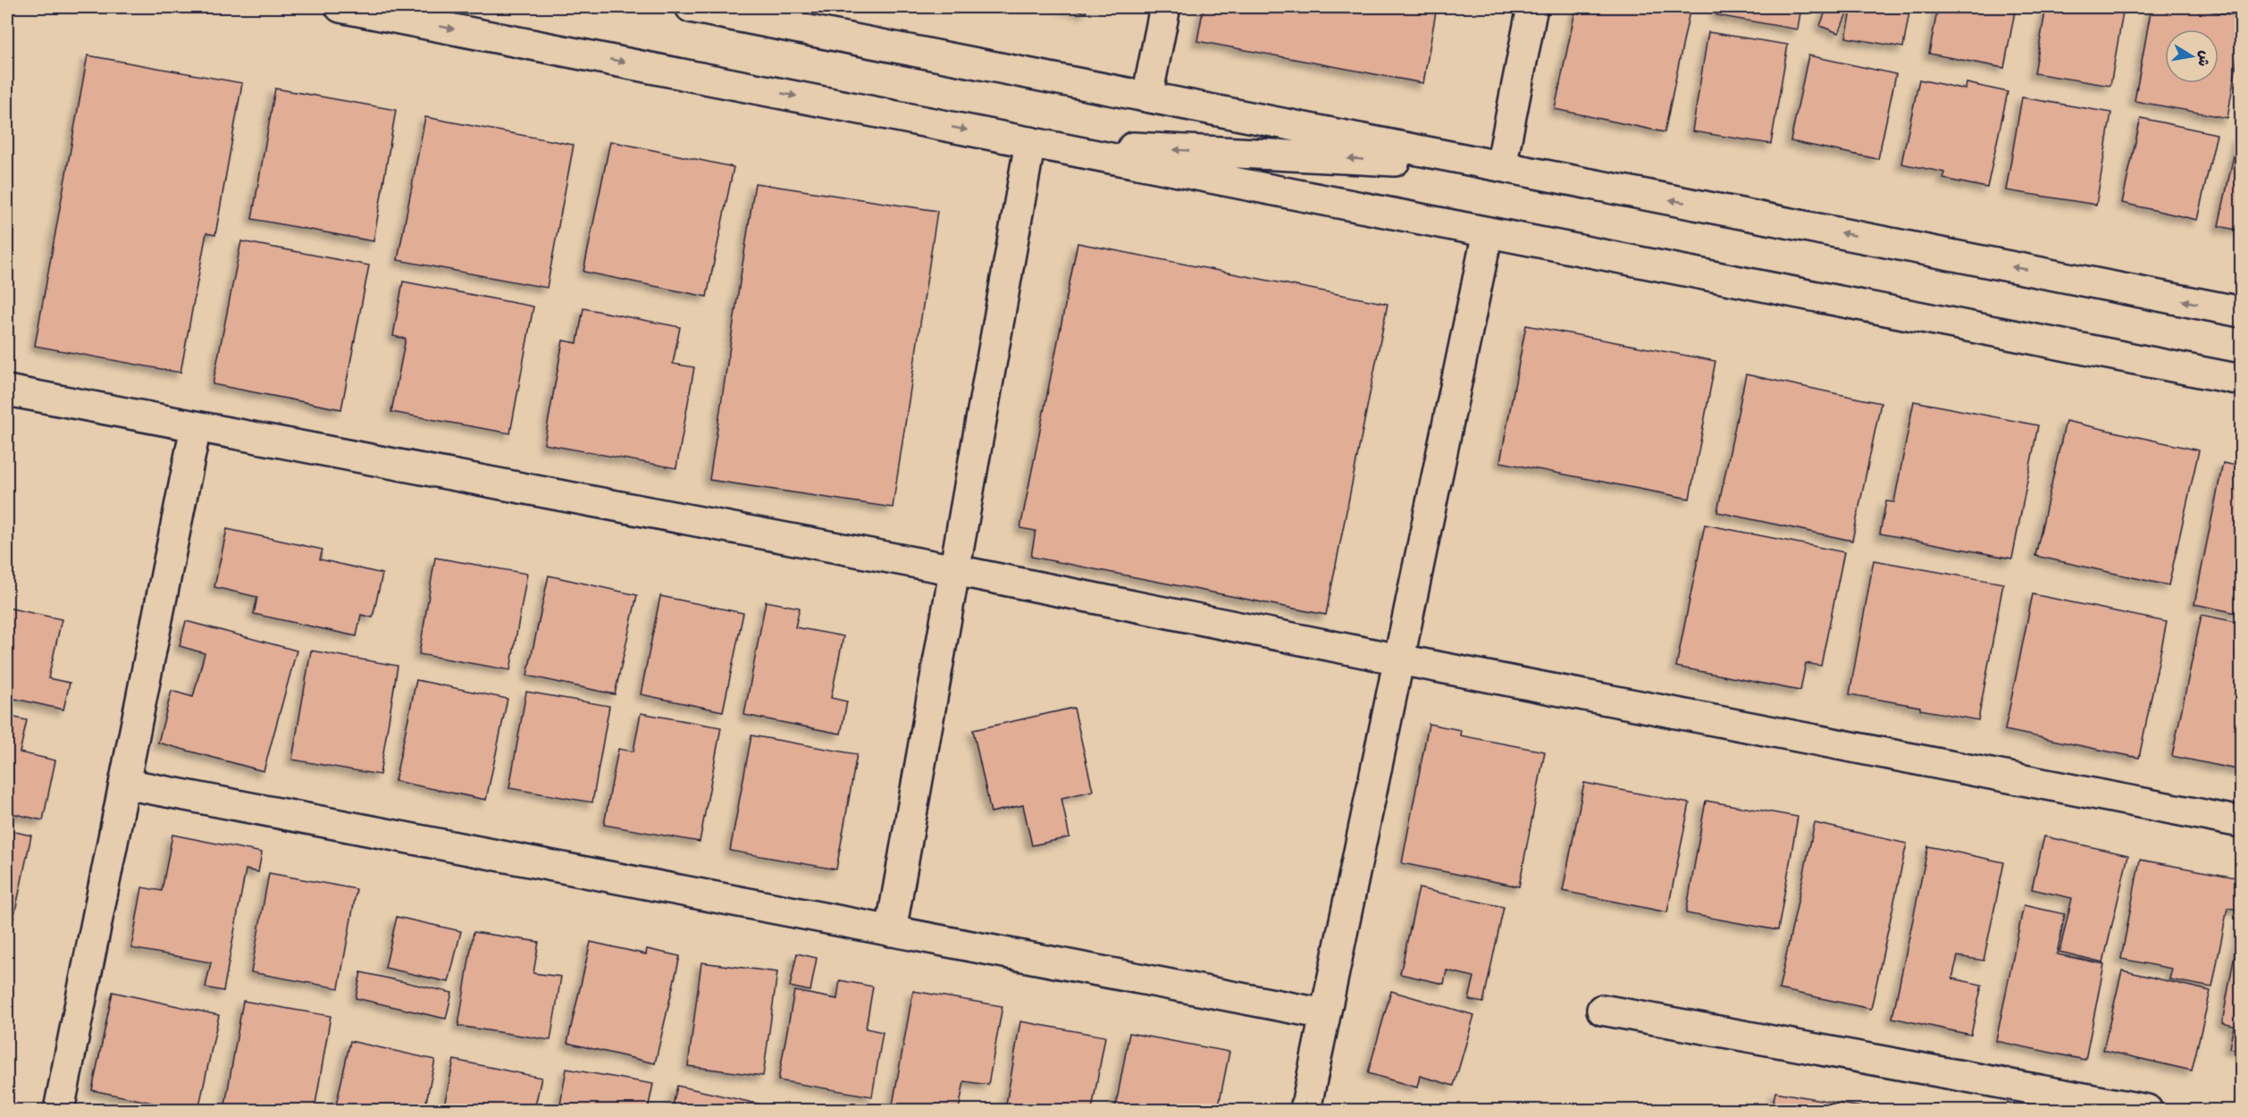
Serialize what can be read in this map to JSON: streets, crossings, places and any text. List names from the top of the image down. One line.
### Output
{"north":"right"}
